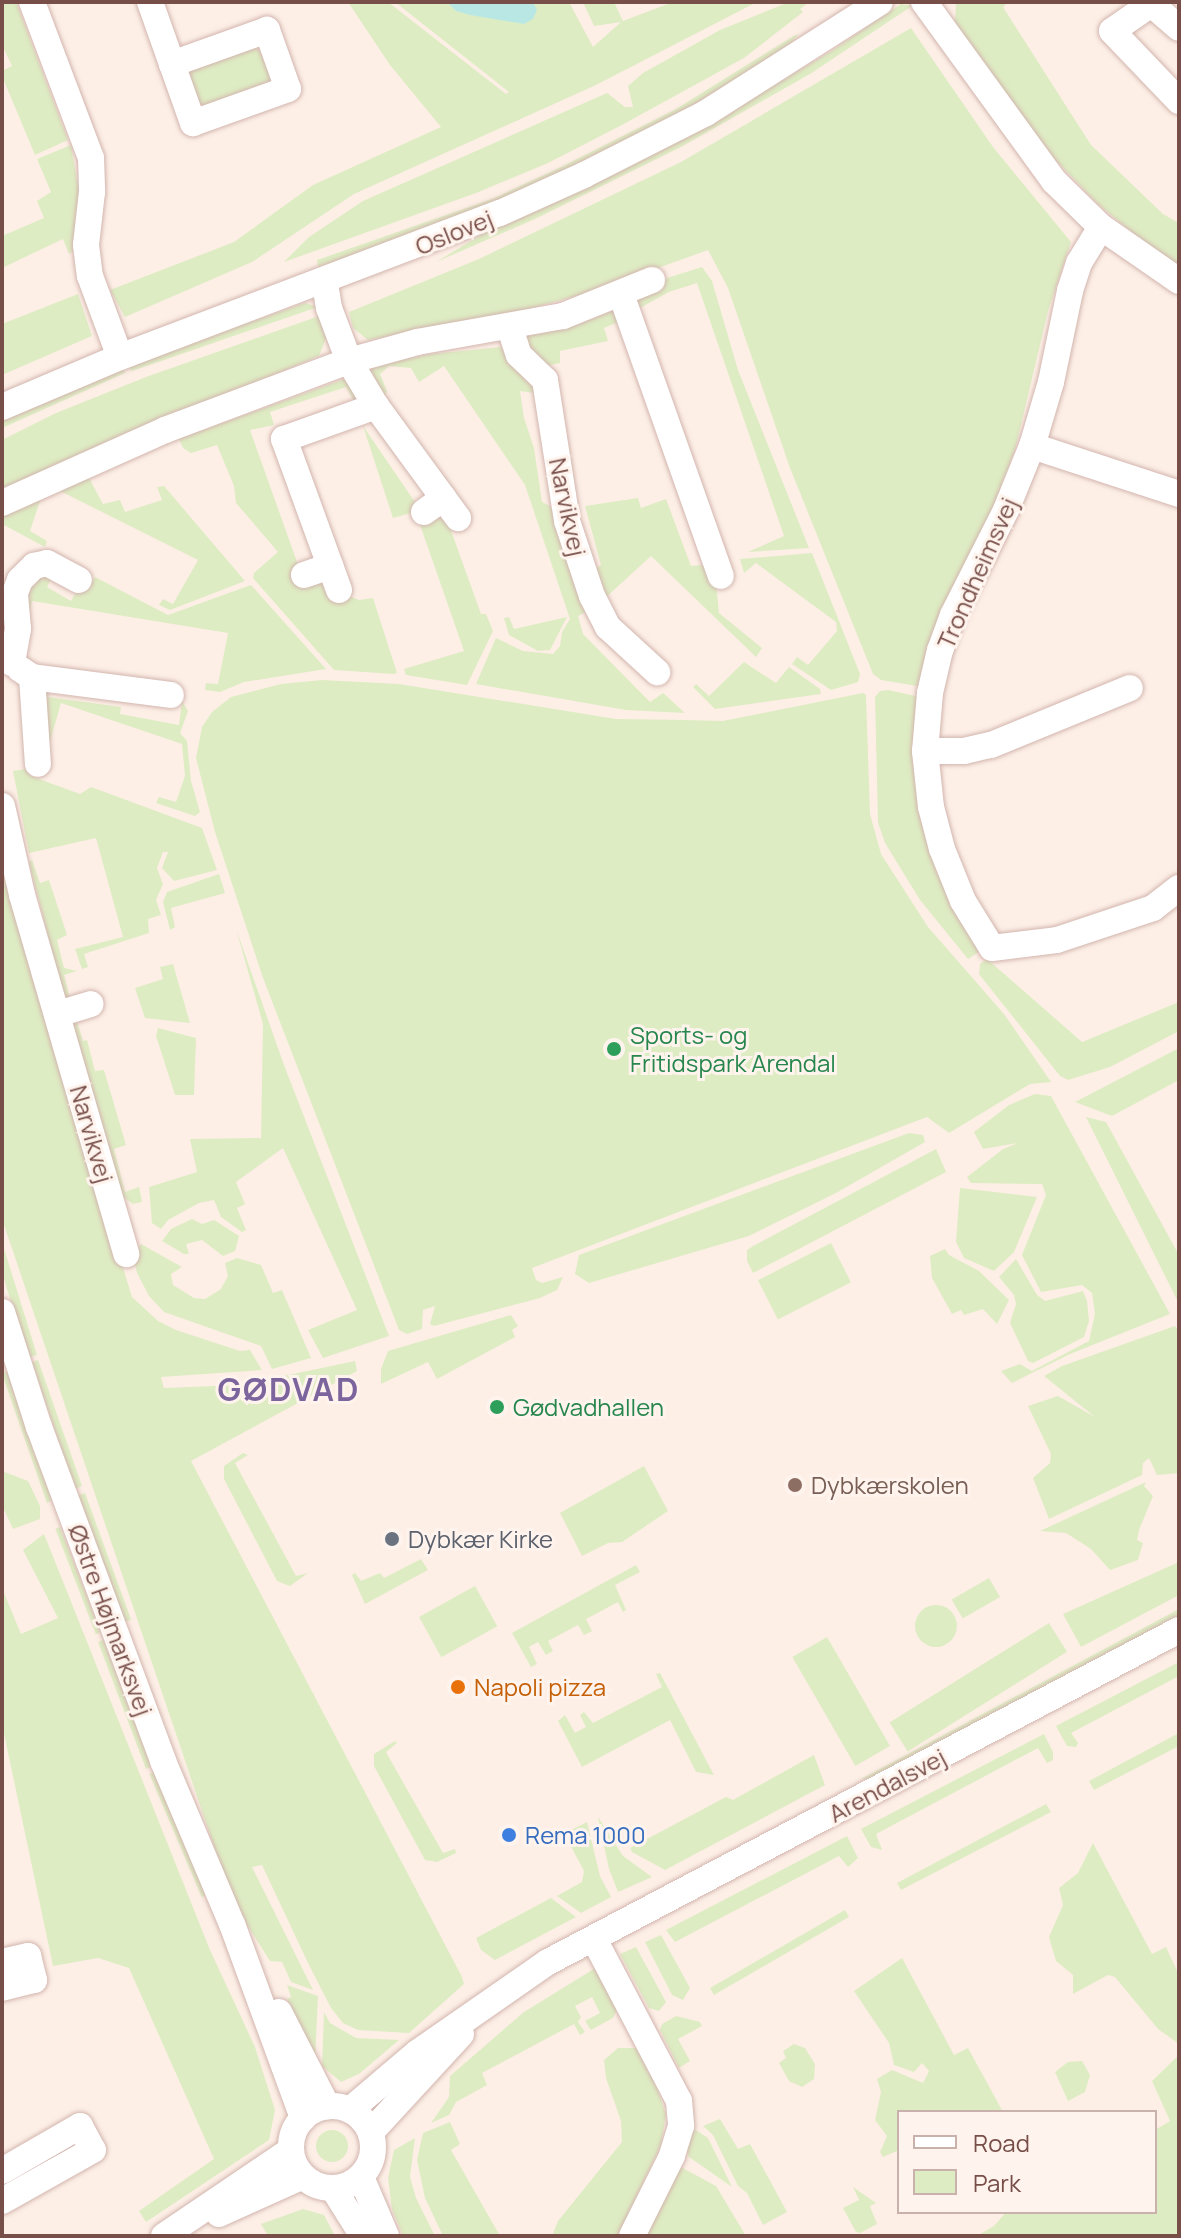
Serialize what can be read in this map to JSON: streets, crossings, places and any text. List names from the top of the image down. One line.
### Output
{"streets":{"street":["Oslovej","Narvikvej","Trondheimsvej","Østre Højmarksvej","Arendalsvej"]},"crossings":[["Østre Højmarksvej","Arendalsvej"]],"districts":["GØDVAD"],"places":["Sports- og Fritidspark Arendal","Gødvadhallen","Dybkærskolen","Dybkær Kirke","Napoli pizza","Rema 1000"],"legend":["Road","Park"]}
